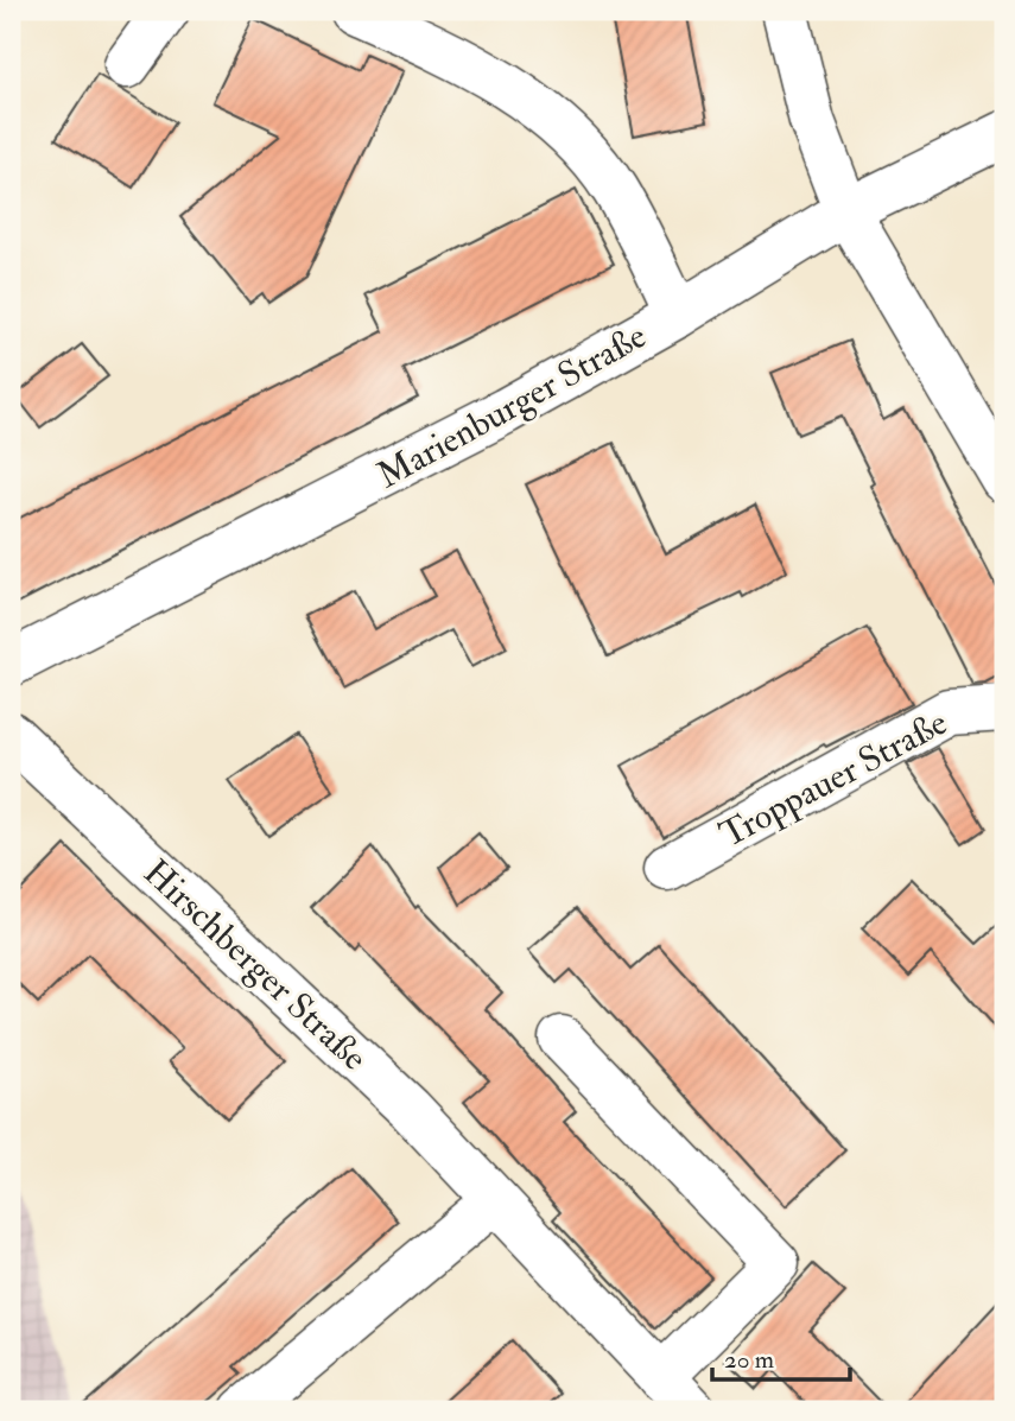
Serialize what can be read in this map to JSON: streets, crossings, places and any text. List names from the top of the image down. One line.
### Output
{"streets":{"street":["Marienburger Straße","Troppauer Straße","Hirschberger Straße"]},"scale_bar":"20 m"}
